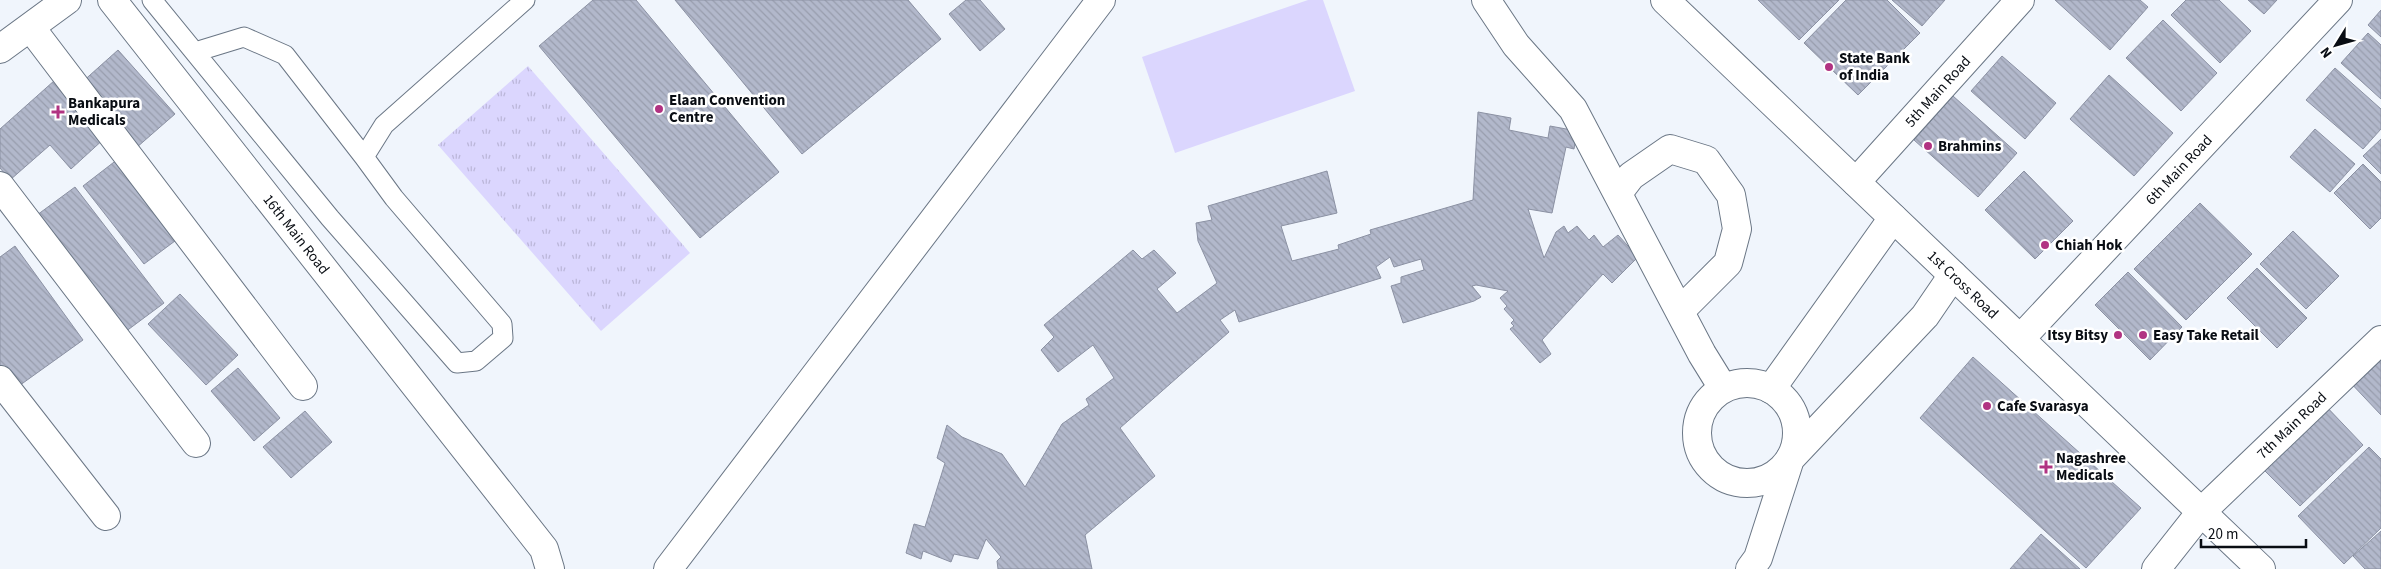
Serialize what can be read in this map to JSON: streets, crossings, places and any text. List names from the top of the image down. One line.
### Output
{"streets":{"street":["5th Main Road","6th Main Road","16th Main Road","1st Cross Road","7th Main Road"]},"crossings":[["5th Main Road","1st Cross Road"],["6th Main Road","1st Cross Road"],["1st Cross Road","7th Main Road"]],"places":{"other":["State Bank of India","Elaan Convention Centre","Brahmins","Chiah Hok","Itsy Bitsy","Easy Take Retail","Cafe Svarasya"],"health":["Bankapura Medicals","Nagashree Medicals"]},"scale_bar":"20 m","north":"bottom left"}
